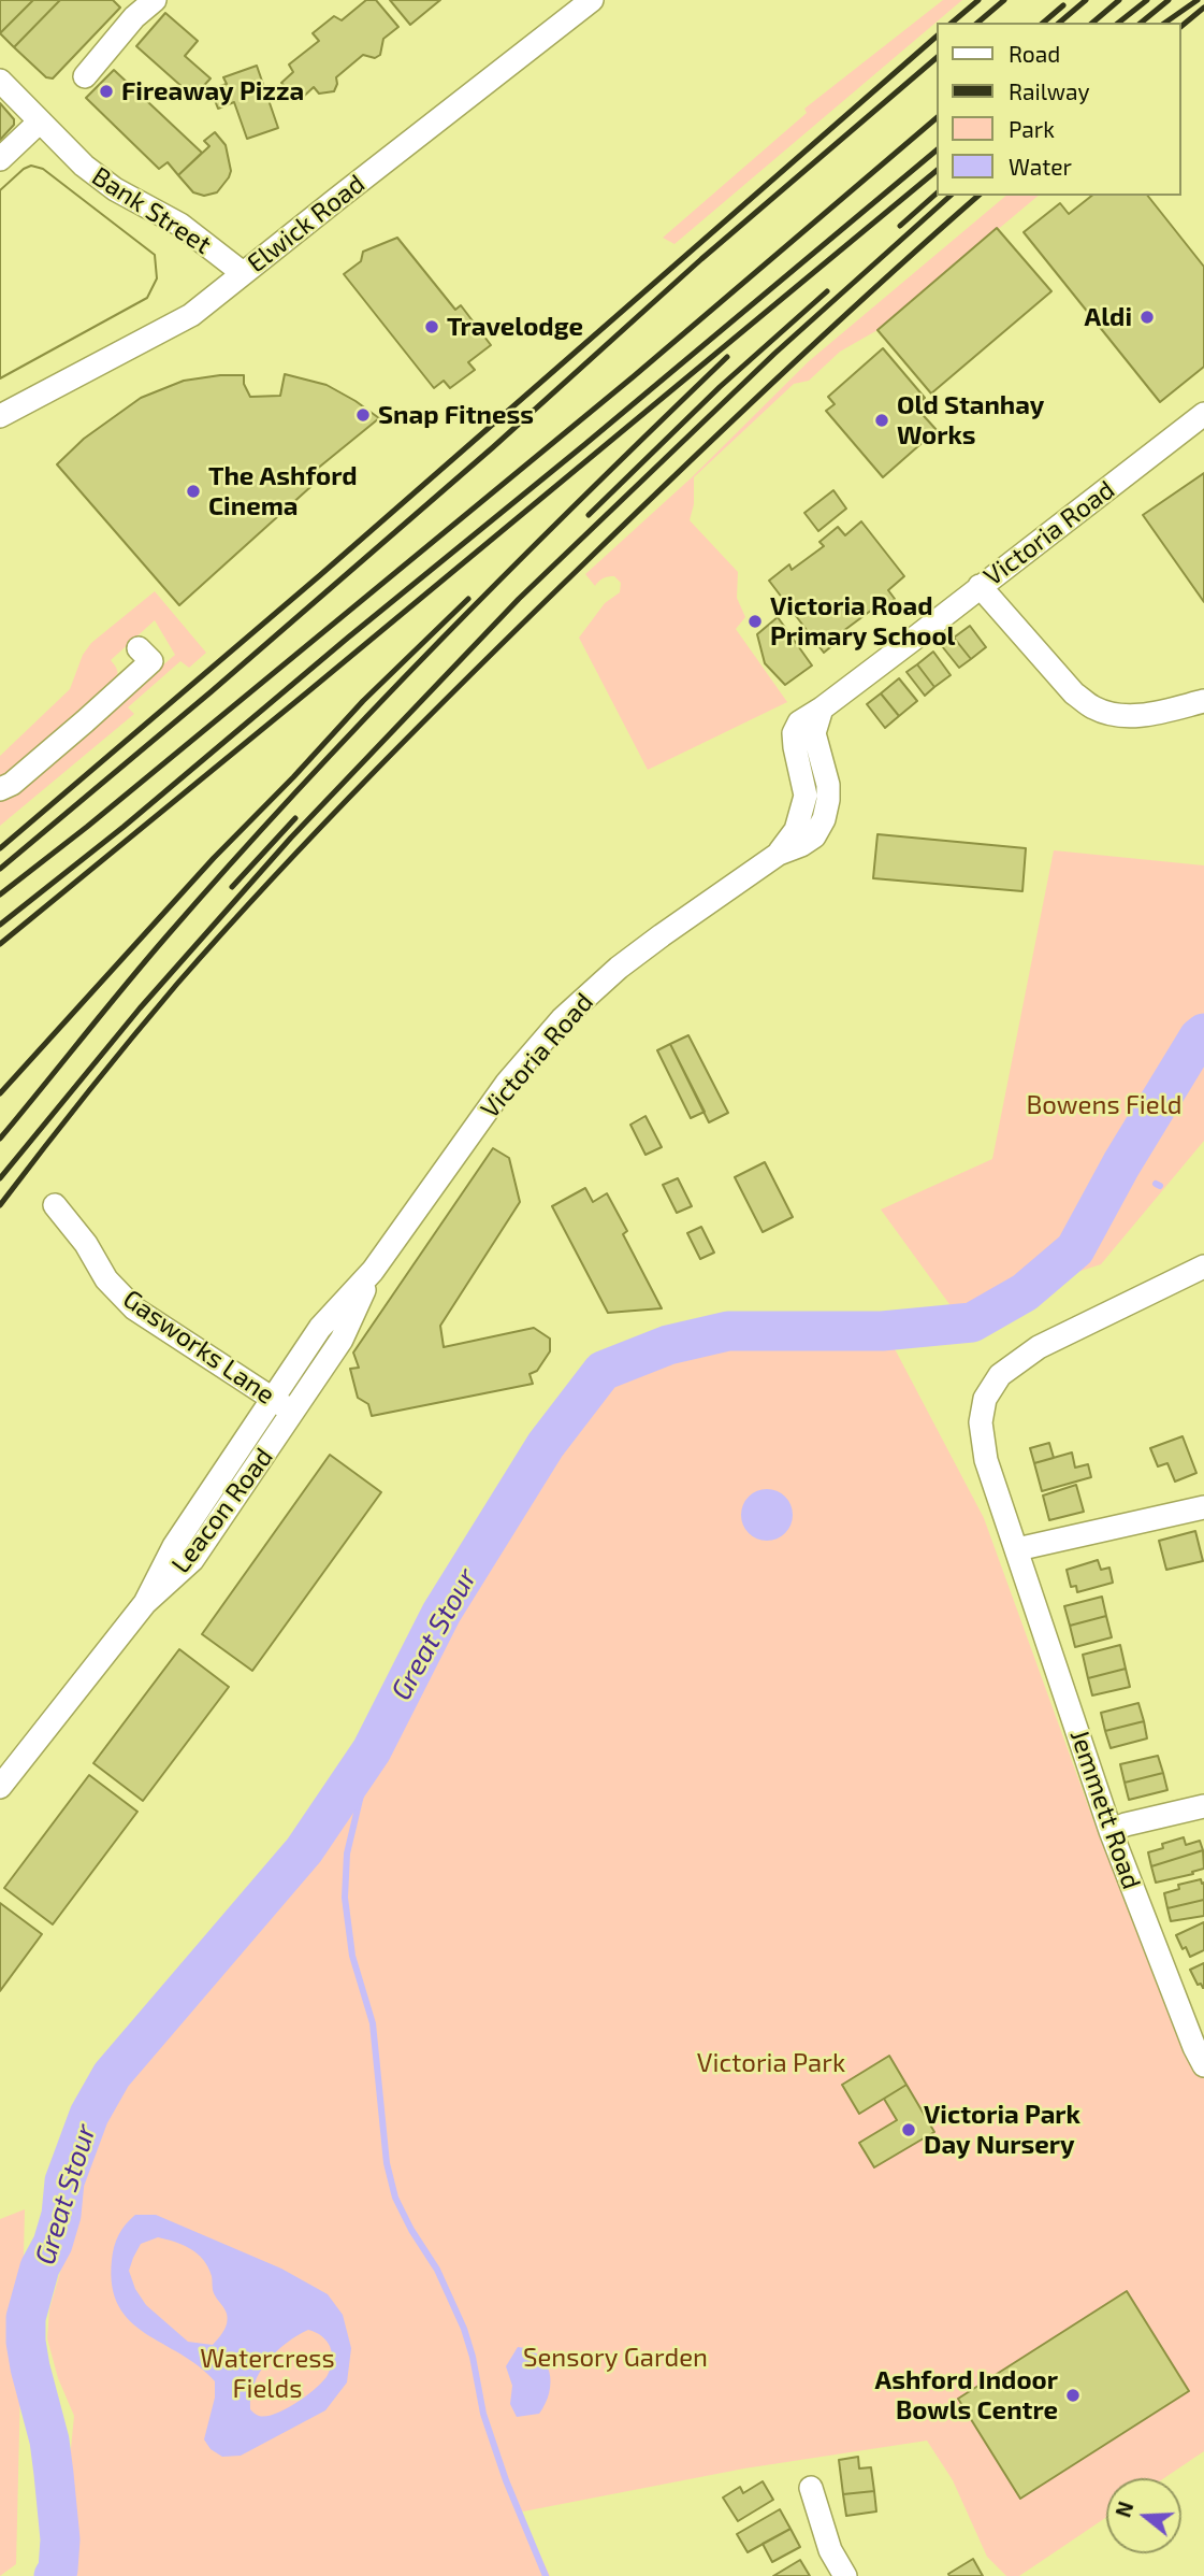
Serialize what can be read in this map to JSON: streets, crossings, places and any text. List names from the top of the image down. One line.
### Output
{"streets":{"street":["Bank Street","Elwick Road","Victoria Road","Gasworks Lane","Leacon Road","Jemmett Road"]},"crossings":[["Bank Street","Elwick Road"],["Victoria Road","Gasworks Lane"],["Victoria Road","Leacon Road"],["Gasworks Lane","Leacon Road"]],"water":["Great Stour"],"parks":["Bowens Field","Victoria Park","Sensory Garden","Watercress Fields"],"places":["Fireaway Pizza","Aldi","Travelodge","Snap Fitness","Old Stanhay Works","The Ashford Cinema","Victoria Road Primary School","Victoria Park Day Nursery","Ashford Indoor Bowls Centre"],"legend":["Road","Railway","Park","Water"],"north":"left"}
